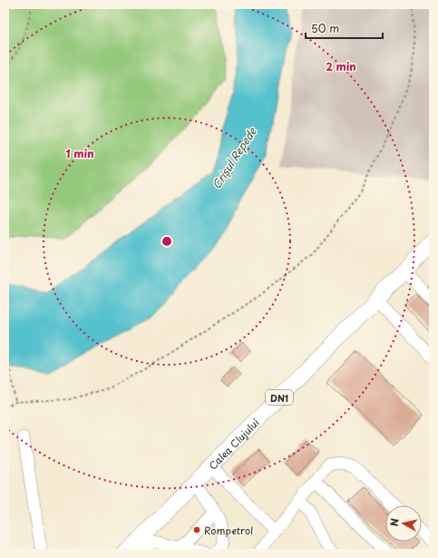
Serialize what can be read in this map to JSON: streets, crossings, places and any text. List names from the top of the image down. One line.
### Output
{"streets":{"main road":["DN1","Calea Clujului"]},"water":["Crișul Repede"],"places":["Rompetrol"],"scale_bar":"50 m","north":"left","rings":["2 min","1 min"]}
